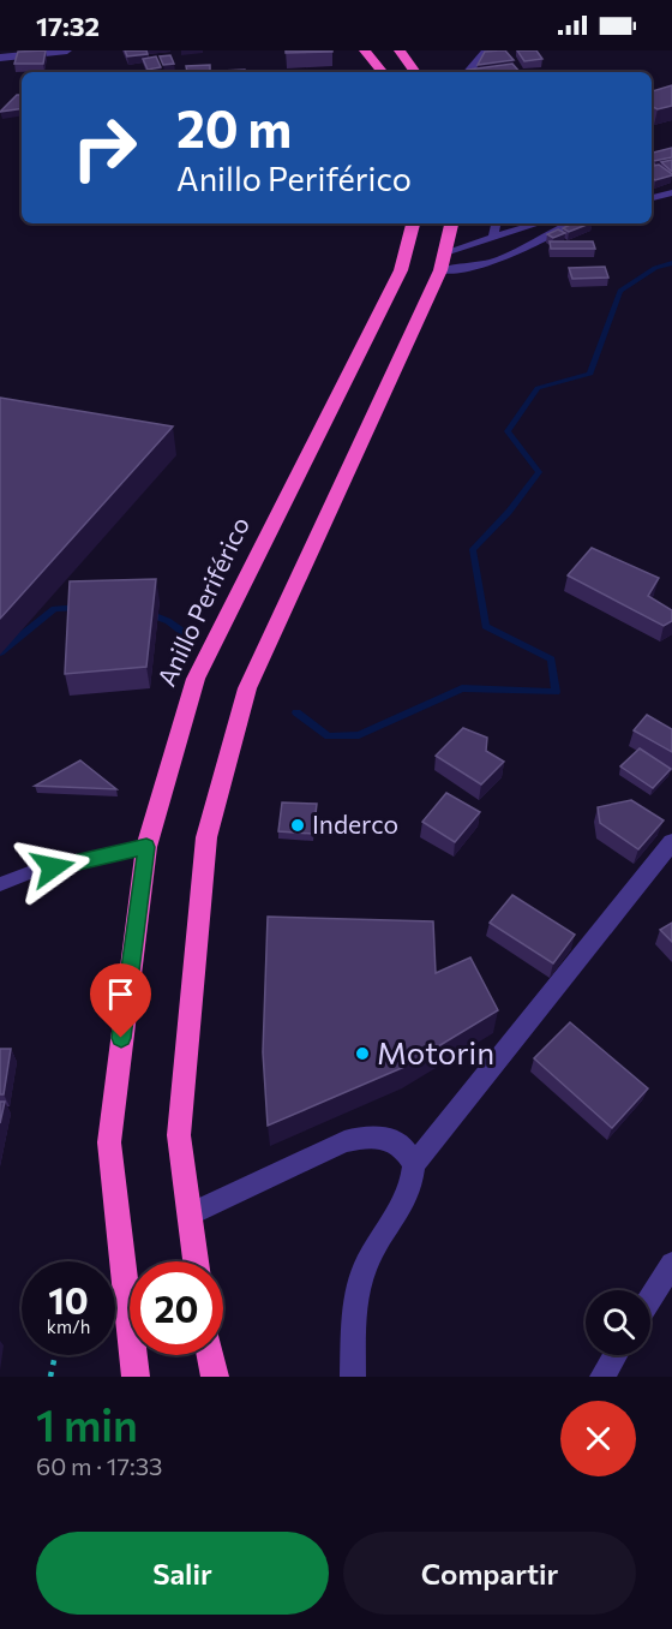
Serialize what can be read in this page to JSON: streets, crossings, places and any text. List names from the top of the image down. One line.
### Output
{"streets":{"highway":["Anillo Periférico"]},"places":["Inderco","Motorin"],"page":{"status":"17:32","turn":["20 m","Anillo Periférico"],"speed":"10 km/h","limit":"20","heading":["1 min","60 m · 17:33"],"buttons":["Salir","Compartir"]}}
